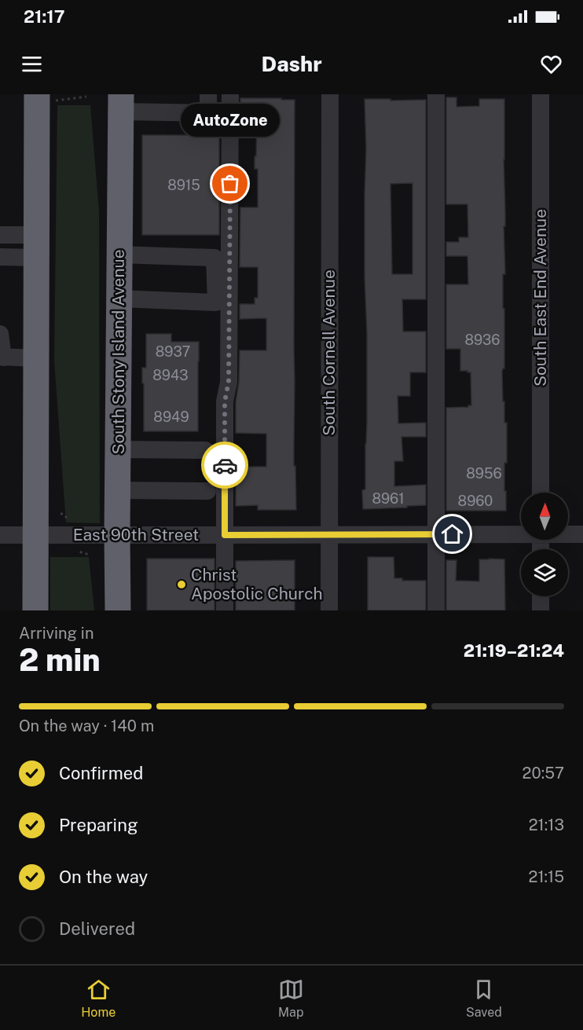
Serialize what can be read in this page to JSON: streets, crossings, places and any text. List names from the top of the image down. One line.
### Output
{"streets":{"highway":["South Stony Island Avenue"],"street":["South East End Avenue","South Cornell Avenue","East 90th Street"]},"crossings":[["South Stony Island Avenue","East 90th Street"],["South Cornell Avenue","East 90th Street"]],"places":["AutoZone","Christ Apostolic Church"],"house_numbers":["8915","8936","8937","8943","8949","8956","8961","8960"],"north":"top","page":{"status":"21:17","header":"Dashr","bubble":"AutoZone","heading":["2 min","Arriving in","21:19–21:24"],"bar":"On the way · 140 m","list":[["Confirmed","20:57"],["Preparing","21:13"],["On the way","21:15"],"Delivered"],"tabs":["Home","Map","Saved"]}}
